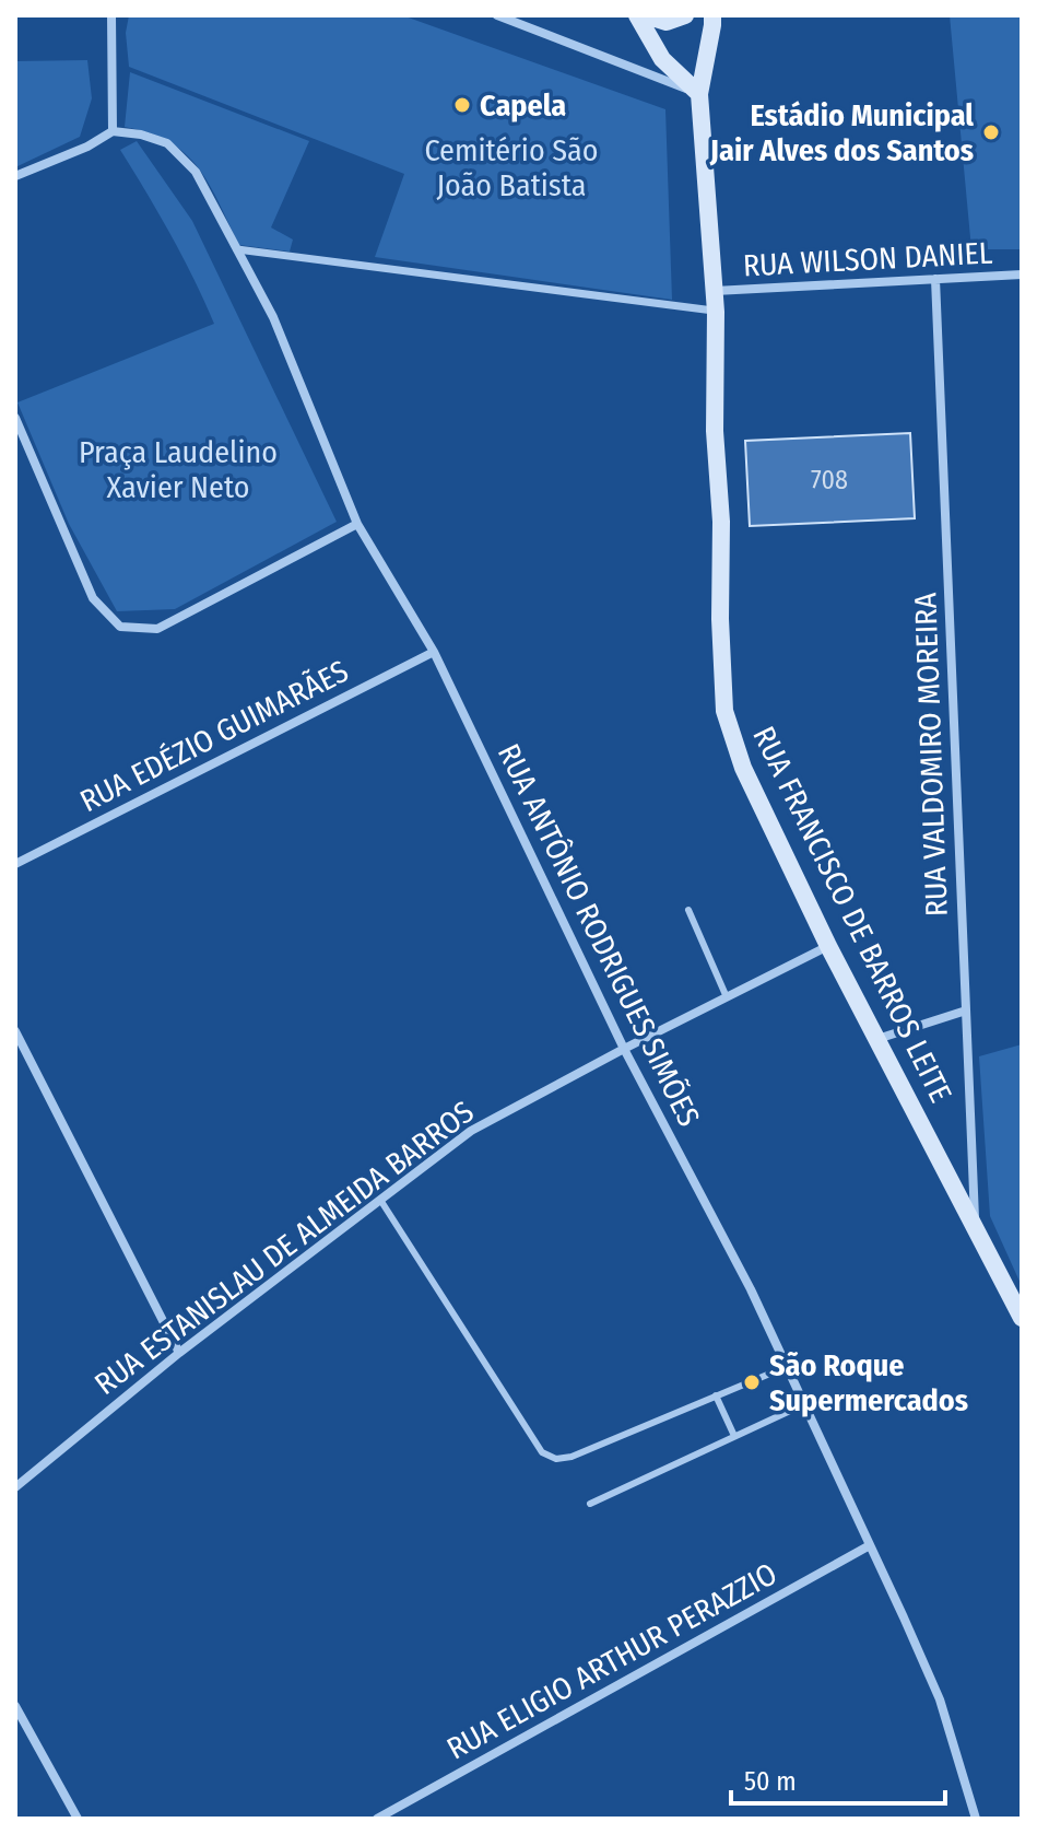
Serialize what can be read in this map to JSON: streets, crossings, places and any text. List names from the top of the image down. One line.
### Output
{"streets":{"main road":["RUA FRANCISCO DE BARROS LEITE"],"street":["RUA WILSON DANIEL","RUA EDÉZIO GUIMARÃES","RUA VALDOMIRO MOREIRA","RUA ANTÔNIO RODRIGUES SIMÕES","RUA ESTANISLAU DE ALMEIDA BARROS","RUA ELIGIO ARTHUR PERAZZIO"]},"crossings":[["RUA WILSON DANIEL","RUA VALDOMIRO MOREIRA"],["RUA WILSON DANIEL","RUA FRANCISCO DE BARROS LEITE"],["RUA EDÉZIO GUIMARÃES","RUA ANTÔNIO RODRIGUES SIMÕES"],["RUA VALDOMIRO MOREIRA","RUA FRANCISCO DE BARROS LEITE"],["RUA FRANCISCO DE BARROS LEITE","RUA ESTANISLAU DE ALMEIDA BARROS"],["RUA ANTÔNIO RODRIGUES SIMÕES","RUA ESTANISLAU DE ALMEIDA BARROS"],["RUA ANTÔNIO RODRIGUES SIMÕES","RUA ELIGIO ARTHUR PERAZZIO"]],"parks":["Cemitério São João Batista","Praça Laudelino Xavier Neto"],"places":["Capela","Estádio Municipal Jair Alves dos Santos","São Roque Supermercados"],"house_numbers":["708"],"scale_bar":"50 m"}
